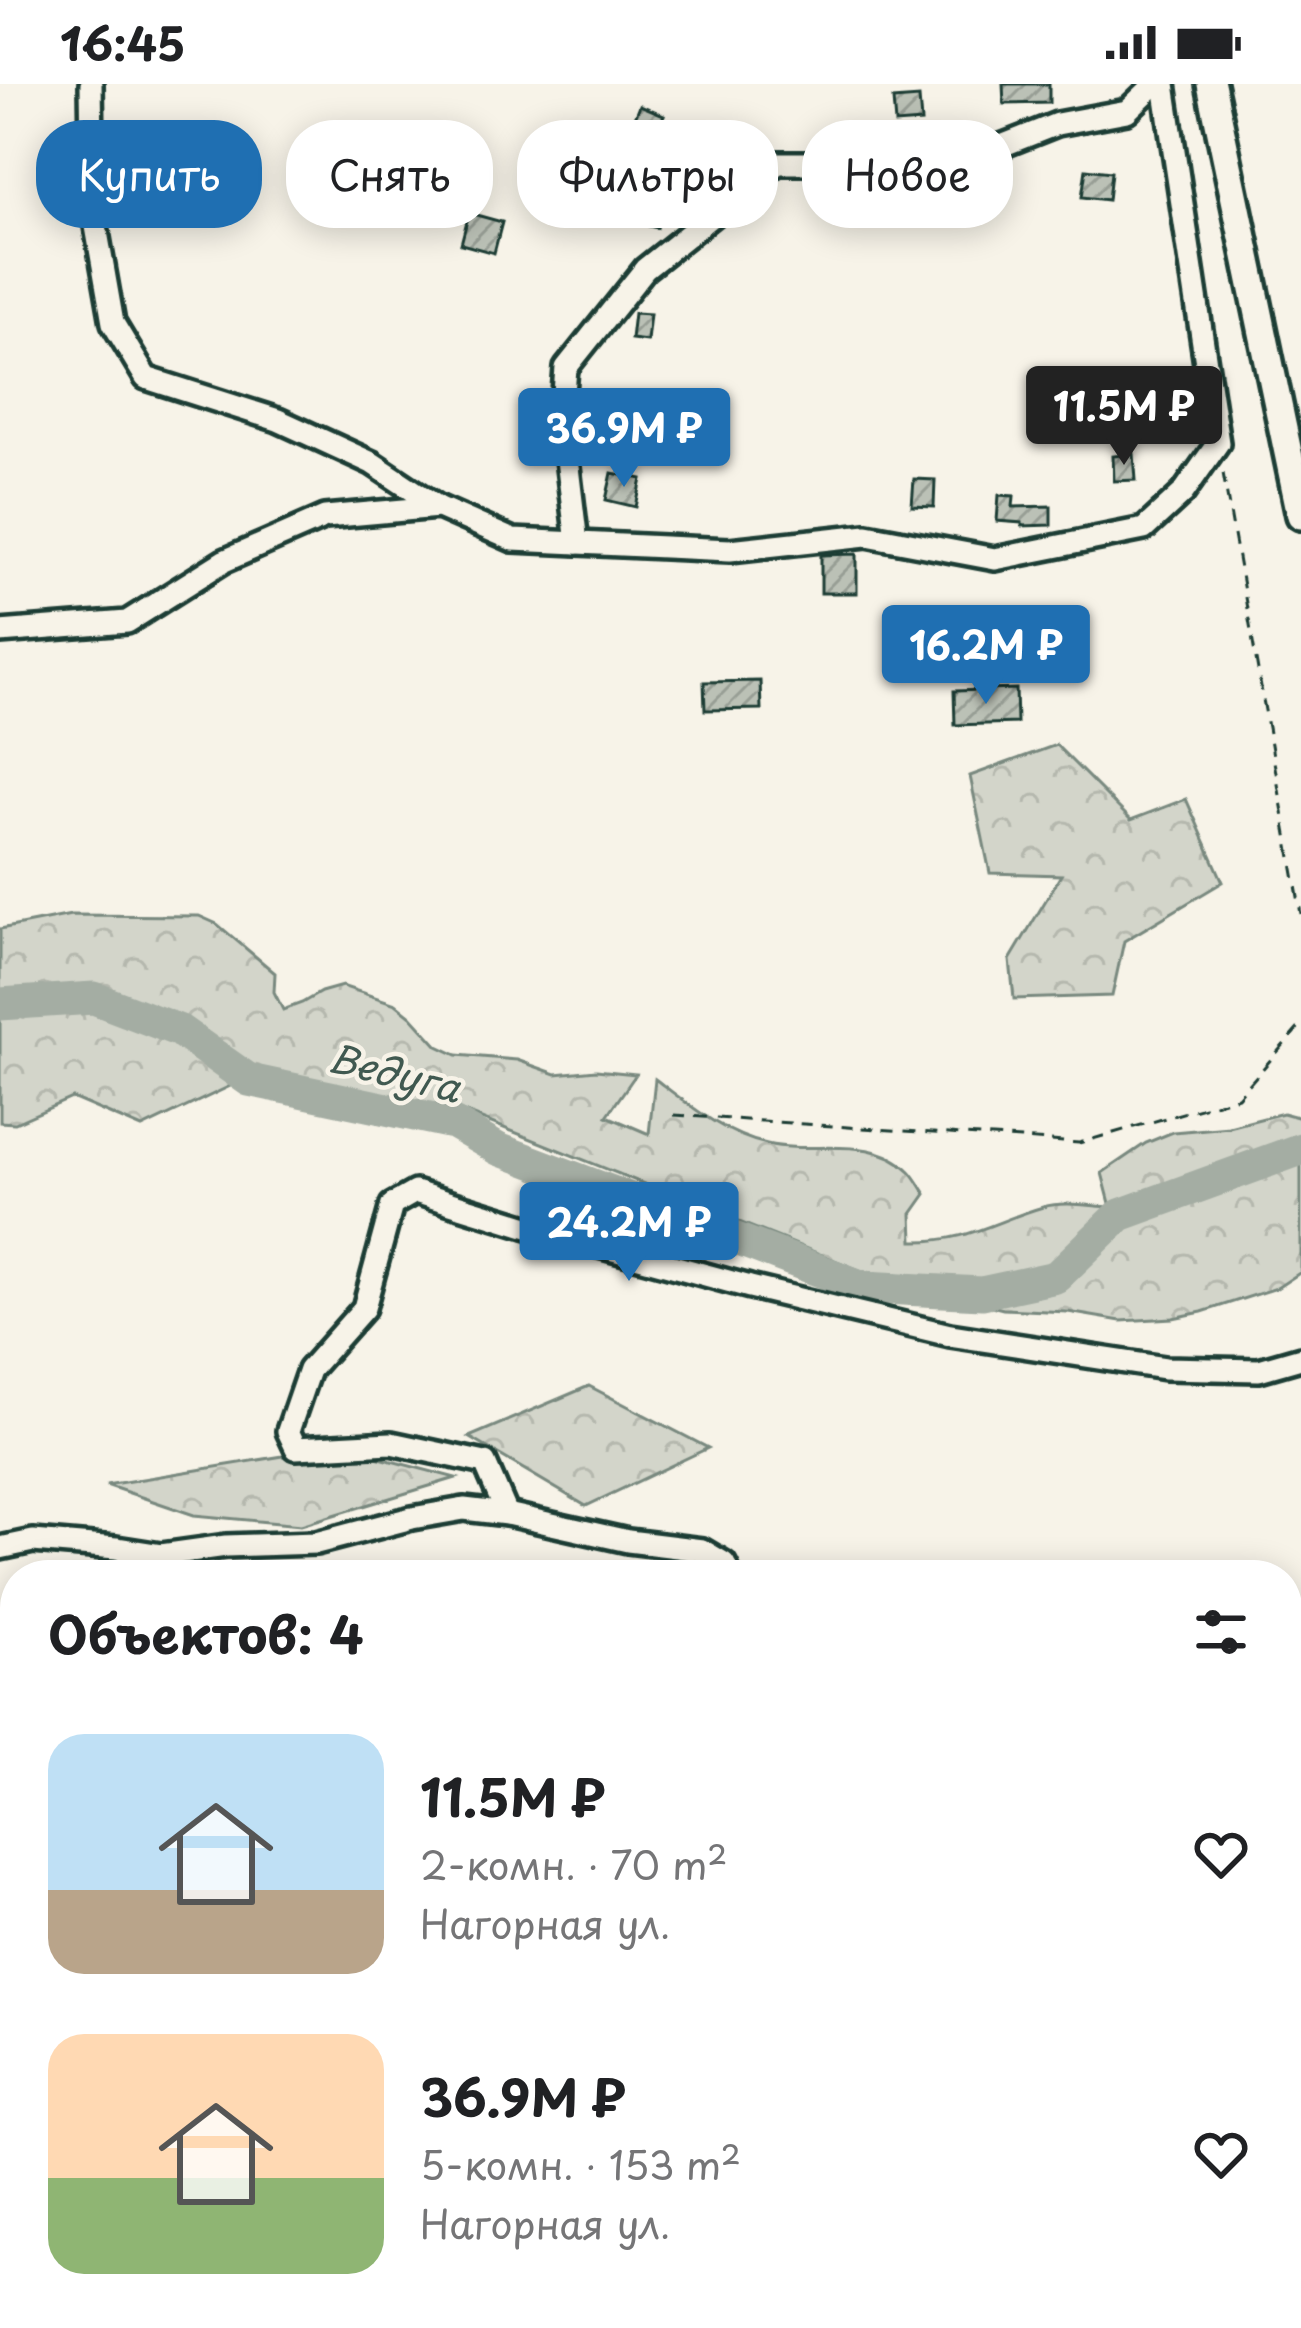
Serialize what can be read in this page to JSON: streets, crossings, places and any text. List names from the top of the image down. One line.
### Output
{"water":["Ведуга"],"page":{"status":"16:45","chip":["Купить","Снять","Фильтры","Новое"],"price":["11.5M ₽","36.9M ₽","16.2M ₽","24.2M ₽"],"heading":"Объектов: 4","list":[{"name":"11.5M ₽","note":"2-комн. · 70 m² · Нагорная ул."},{"name":"36.9M ₽","note":"5-комн. · 153 m² · Нагорная ул."}]}}
